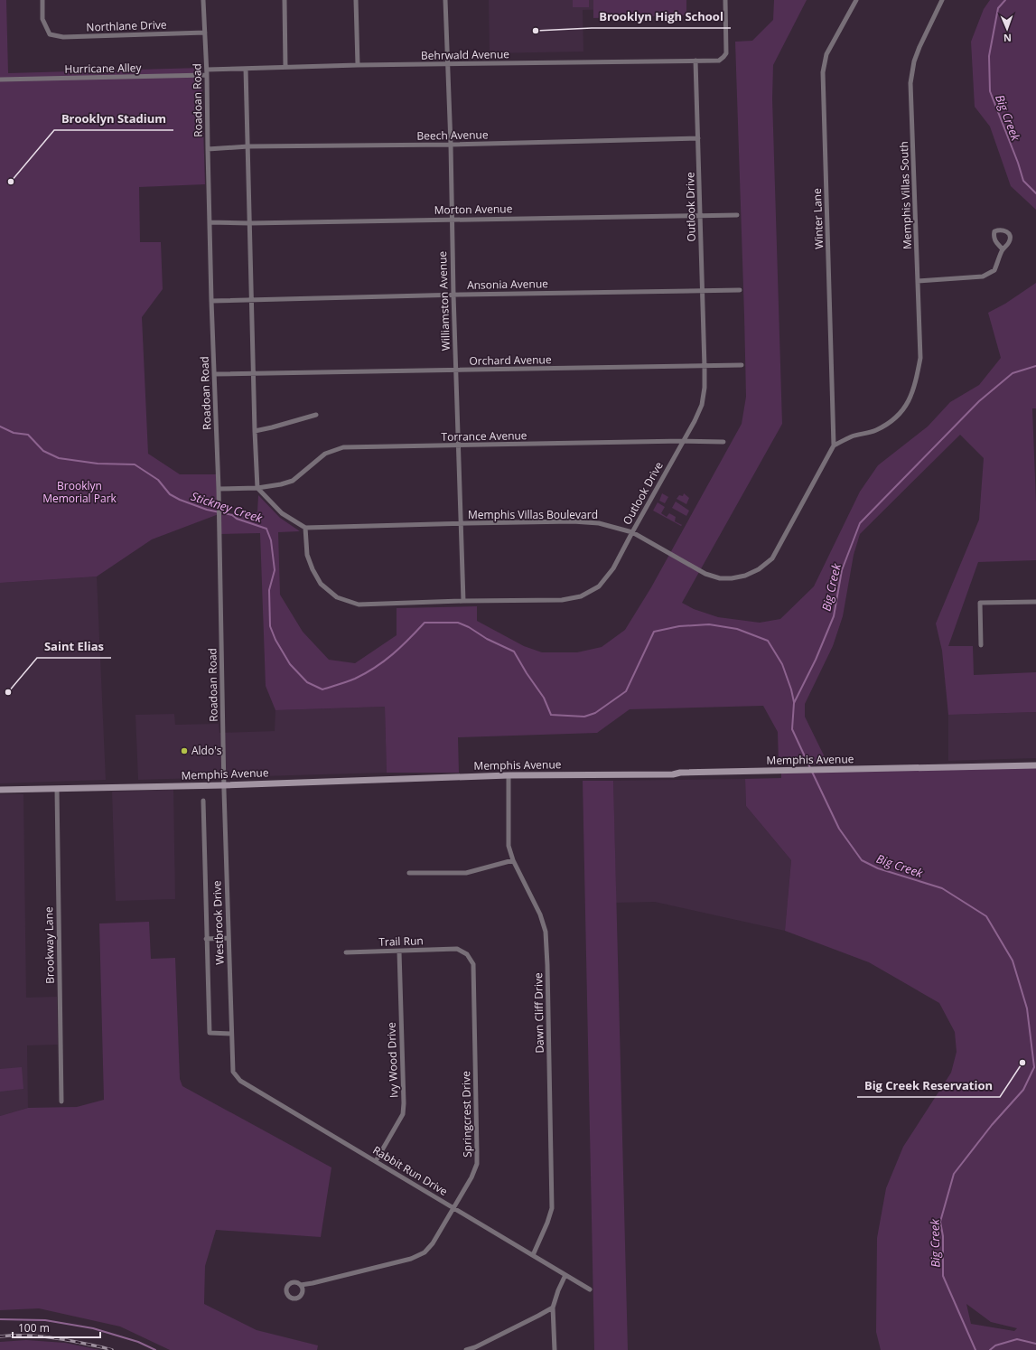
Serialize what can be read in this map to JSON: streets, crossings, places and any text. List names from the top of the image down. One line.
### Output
{"streets":{"main road":["Memphis Avenue"],"street":["Northlane Drive","Behrwald Avenue","Hurricane Alley","Roadoan Road","Beech Avenue","Memphis Villas South","Outlook Drive","Morton Avenue","Winter Lane","Ansonia Avenue","Williamston Avenue","Orchard Avenue","Torrance Avenue","Memphis Villas Boulevard","Westbrook Drive","Trail Run","Brookway Lane","Dawn Cliff Drive","Ivy Wood Drive","Springcrest Drive","Rabbit Run Drive"]},"crossings":[["Northlane Drive","Roadoan Road"],["Behrwald Avenue","Hurricane Alley"],["Behrwald Avenue","Roadoan Road"],["Behrwald Avenue","Outlook Drive"],["Behrwald Avenue","Williamston Avenue"],["Hurricane Alley","Roadoan Road"],["Roadoan Road","Beech Avenue"],["Roadoan Road","Morton Avenue"],["Roadoan Road","Ansonia Avenue"],["Roadoan Road","Orchard Avenue"],["Roadoan Road","Memphis Avenue"],["Roadoan Road","Westbrook Drive"],["Beech Avenue","Outlook Drive"],["Beech Avenue","Williamston Avenue"],["Memphis Villas South","Winter Lane"],["Memphis Villas South","Memphis Villas Boulevard"],["Outlook Drive","Morton Avenue"],["Outlook Drive","Ansonia Avenue"],["Outlook Drive","Williamston Avenue"],["Outlook Drive","Orchard Avenue"],["Outlook Drive","Torrance Avenue"],["Outlook Drive","Memphis Villas Boulevard"],["Morton Avenue","Williamston Avenue"],["Winter Lane","Memphis Villas Boulevard"],["Ansonia Avenue","Williamston Avenue"],["Williamston Avenue","Orchard Avenue"],["Williamston Avenue","Torrance Avenue"],["Williamston Avenue","Memphis Villas Boulevard"],["Memphis Avenue","Westbrook Drive"],["Memphis Avenue","Brookway Lane"],["Memphis Avenue","Dawn Cliff Drive"],["Westbrook Drive","Rabbit Run Drive"],["Trail Run","Ivy Wood Drive"],["Trail Run","Springcrest Drive"],["Dawn Cliff Drive","Rabbit Run Drive"],["Ivy Wood Drive","Rabbit Run Drive"],["Springcrest Drive","Rabbit Run Drive"]],"water":["Big Creek","Stickney Creek"],"parks":["Brooklyn Memorial Park"],"places":["Brooklyn High School","Brooklyn Stadium","Saint Elias","Aldo's","Big Creek Reservation"],"scale_bar":"100 m","north":"bottom"}
